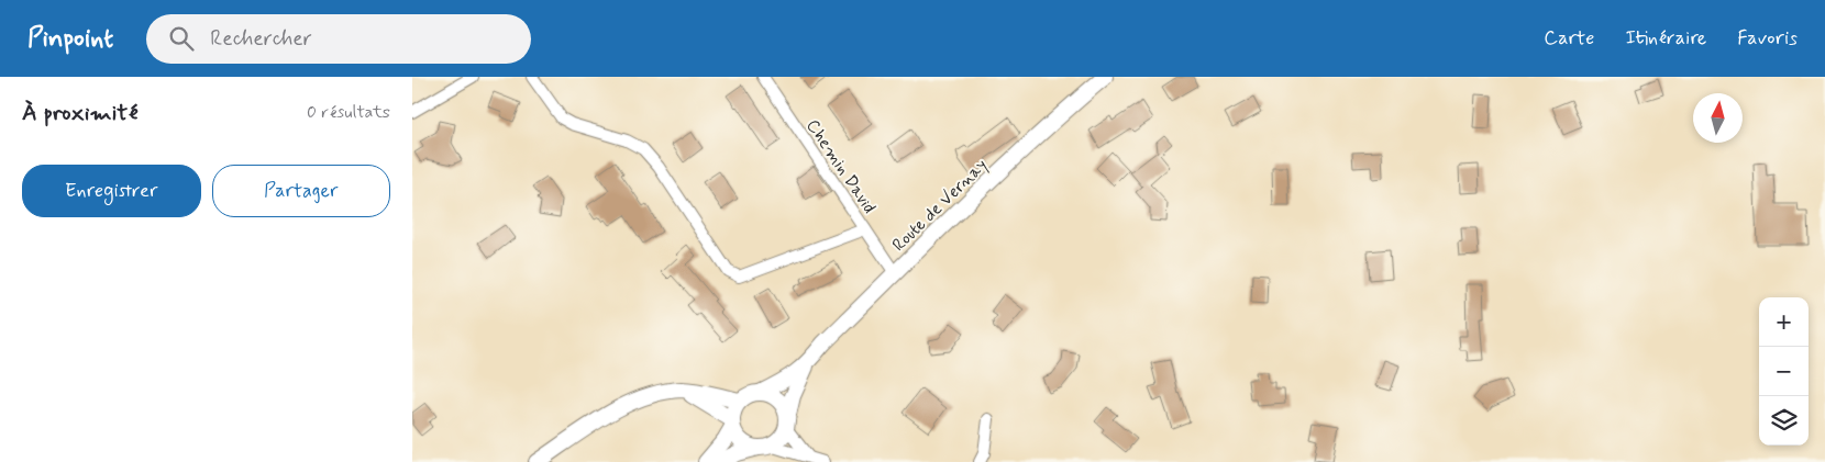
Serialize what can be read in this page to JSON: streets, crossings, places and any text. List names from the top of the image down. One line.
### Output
{"streets":{"street":["Chemin David","Route de Vernay"]},"crossings":[["Chemin David","Route de Vernay"]],"north":"top","page":{"header":"Pinpoint","search":"Rechercher","nav":["Carte","Itinéraire","Favoris"],"heading":["À proximité","0 résultats"],"buttons":["Enregistrer","Partager"],"map_buttons":["+","−"]}}
